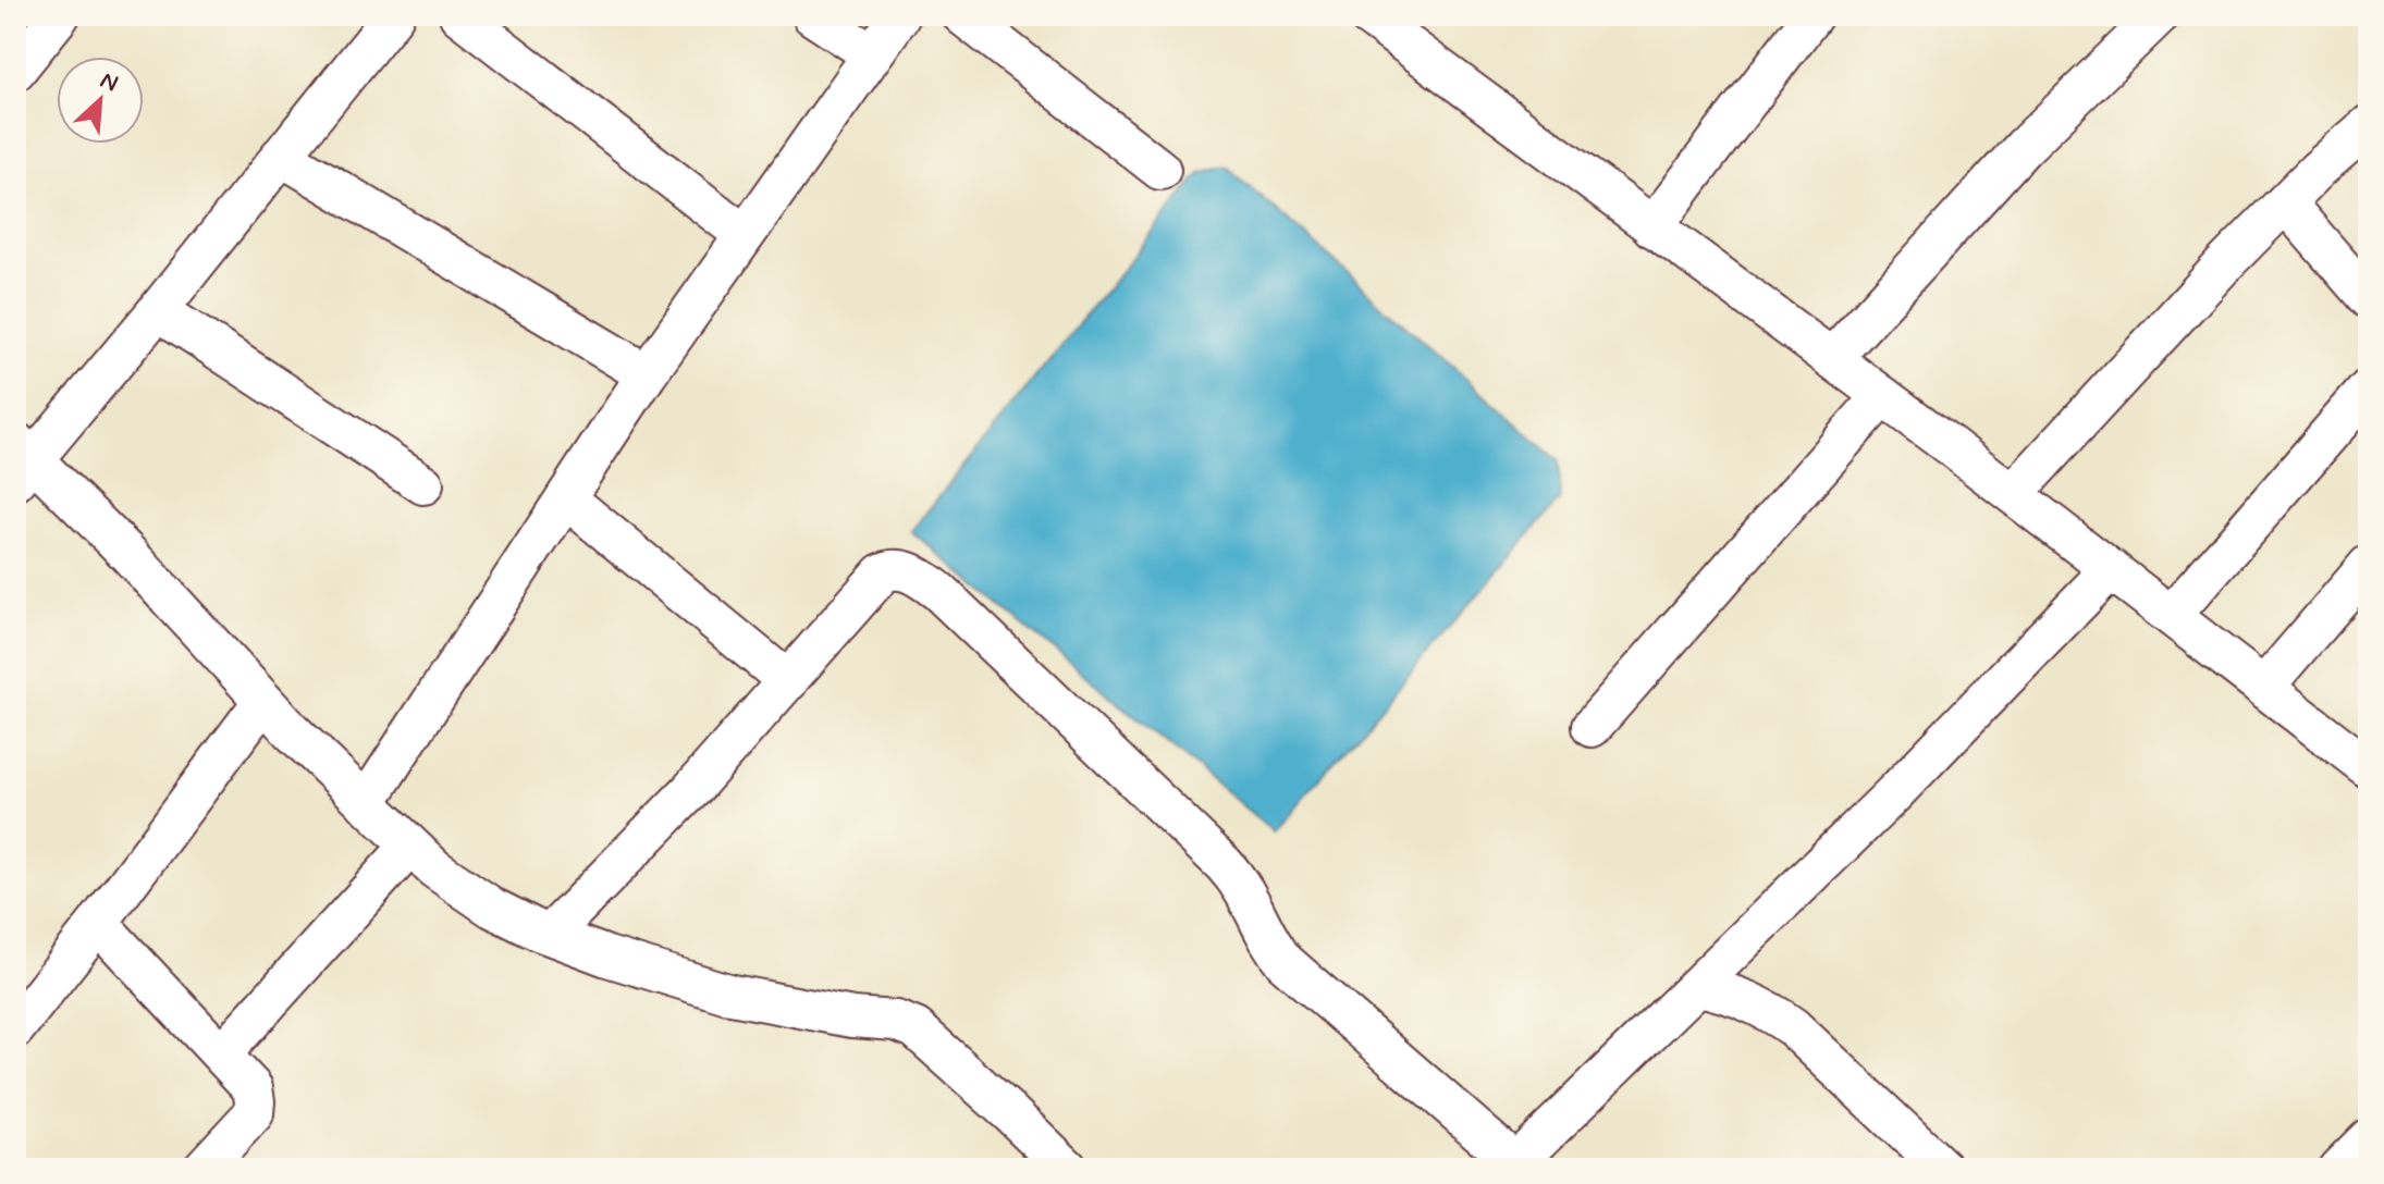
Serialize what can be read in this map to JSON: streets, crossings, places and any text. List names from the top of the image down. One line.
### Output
{"north":"top right"}
